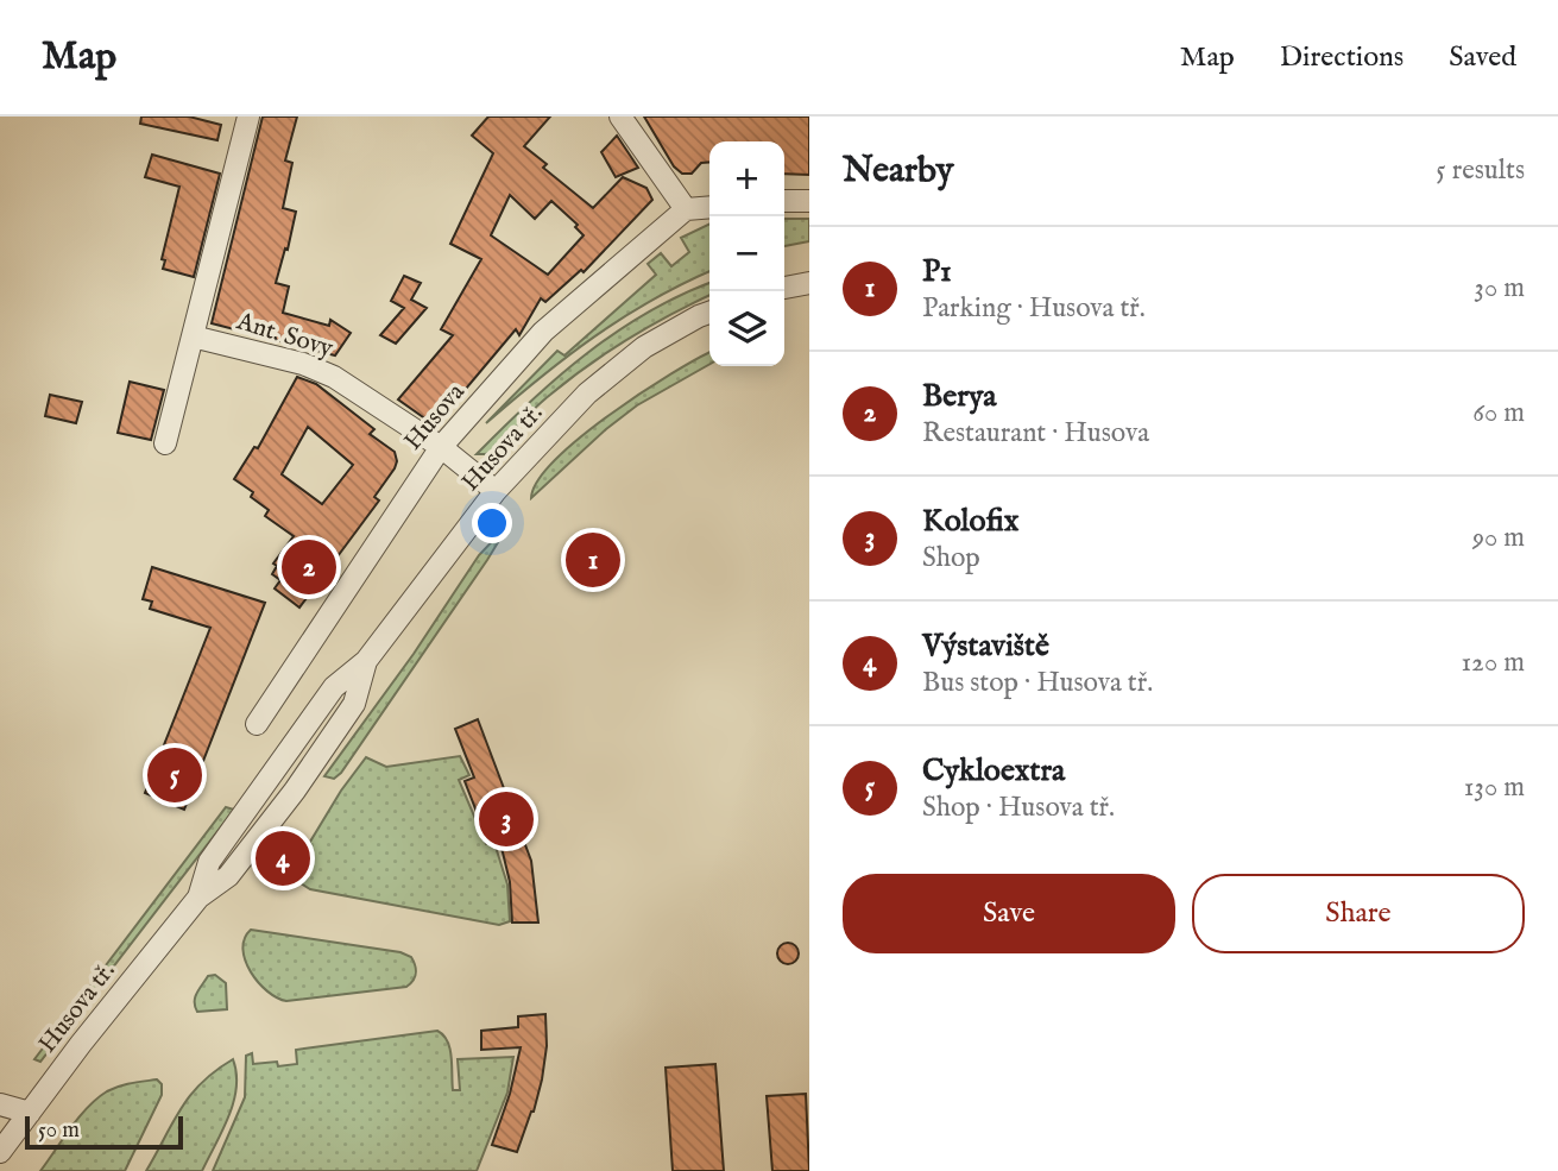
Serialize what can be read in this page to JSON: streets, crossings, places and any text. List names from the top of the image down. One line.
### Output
{"streets":{"street":["Ant. Sovy","Husova","Husova tř."]},"crossings":[["Ant. Sovy","Husova"],["Ant. Sovy","Husova tř."]],"scale_bar":"50 m","page":{"header":"Map","nav":["Map","Directions","Saved"],"heading":["Nearby","5 results"],"map_buttons":["+","−"],"list":[{"mark":"1","name":"P1","note":"Parking · Husova tř.","value":"30 m"},{"mark":"2","name":"Berya","note":"Restaurant · Husova","value":"60 m"},{"mark":"3","name":"Kolofix","note":"Shop","value":"90 m"},{"mark":"4","name":"Výstaviště","note":"Bus stop · Husova tř.","value":"120 m"},{"mark":"5","name":"Cykloextra","note":"Shop · Husova tř.","value":"130 m"}],"pins":["1","2","5","3","4"],"buttons":["Save","Share"],"scale":"50 m"}}
